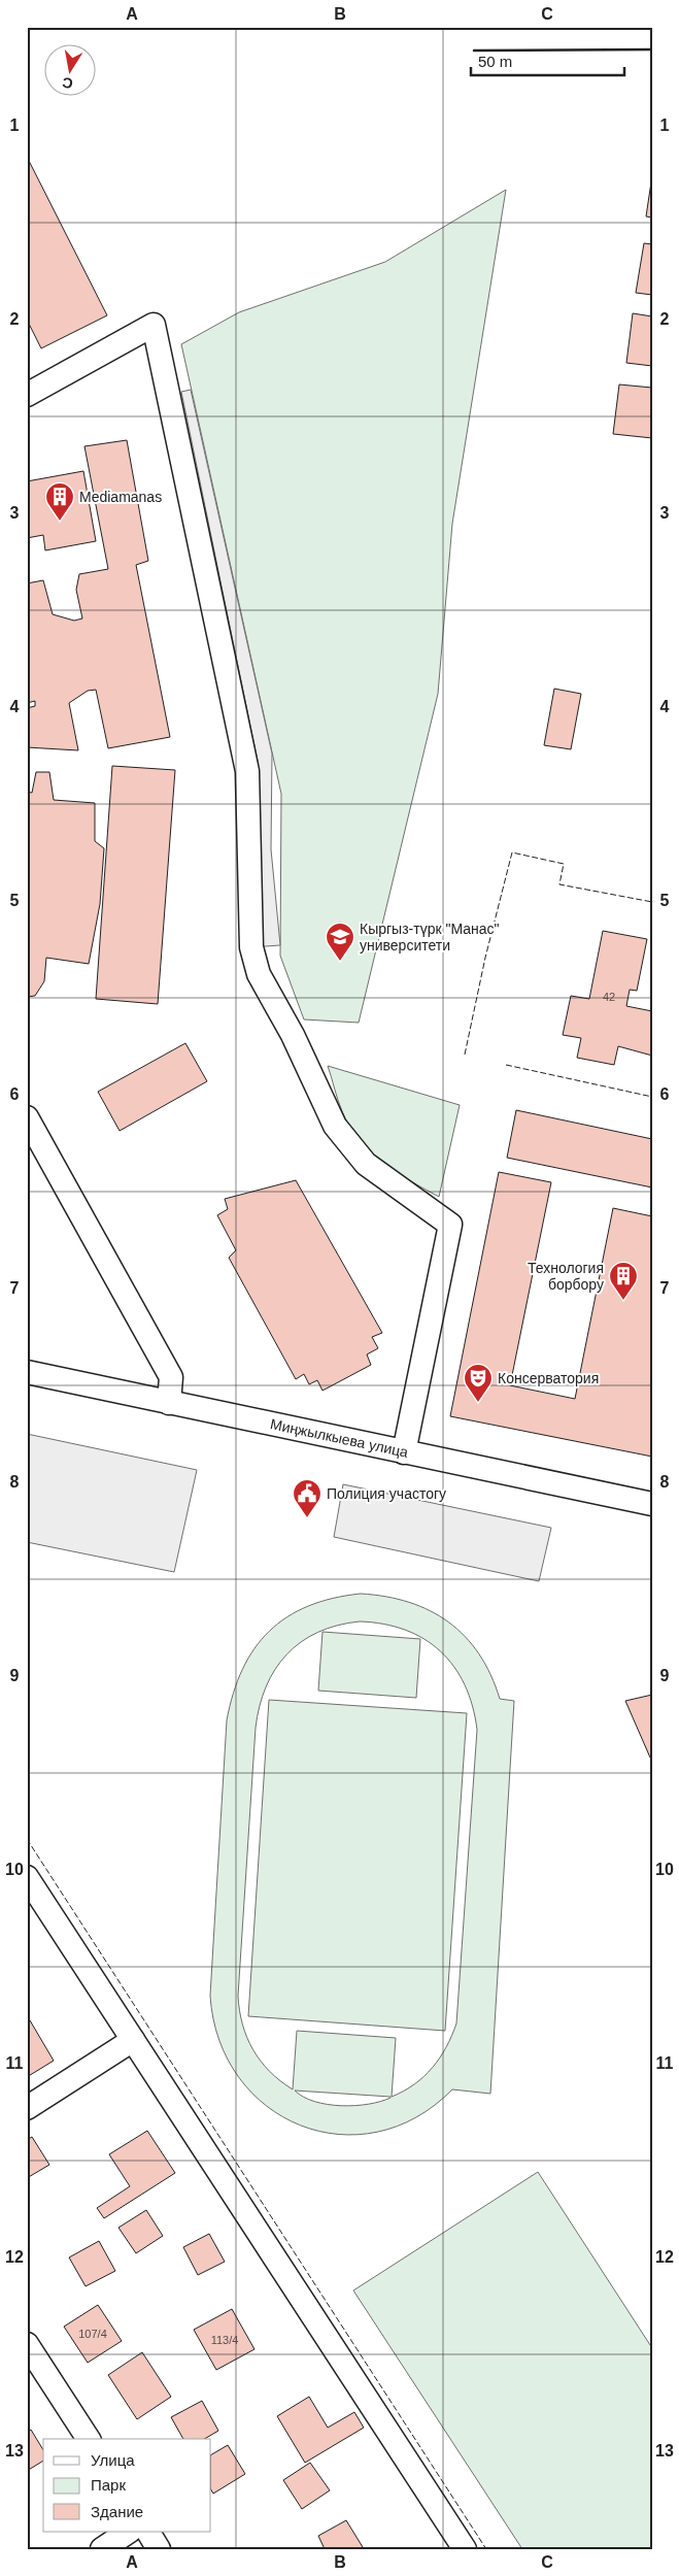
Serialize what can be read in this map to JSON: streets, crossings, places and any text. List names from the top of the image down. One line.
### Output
{"streets":{"street":["Миңжылкыева улица"]},"places":{"building":["Mediamanas","Технология борбору"],"school or university":["Кыргыз-түрк \"Манас\" университети"],"theatre":["Консерватория"],"public building":["Полиция участогу"]},"house_numbers":["42","107/4","113/4"],"legend":["Улица","Парк","Здание"],"scale_bar":"50 m","north":"bottom","grid":{"columns":["A","B","C"],"rows":["1","2","3","4","5","6","7","8","9","10","11","12","13"]}}
